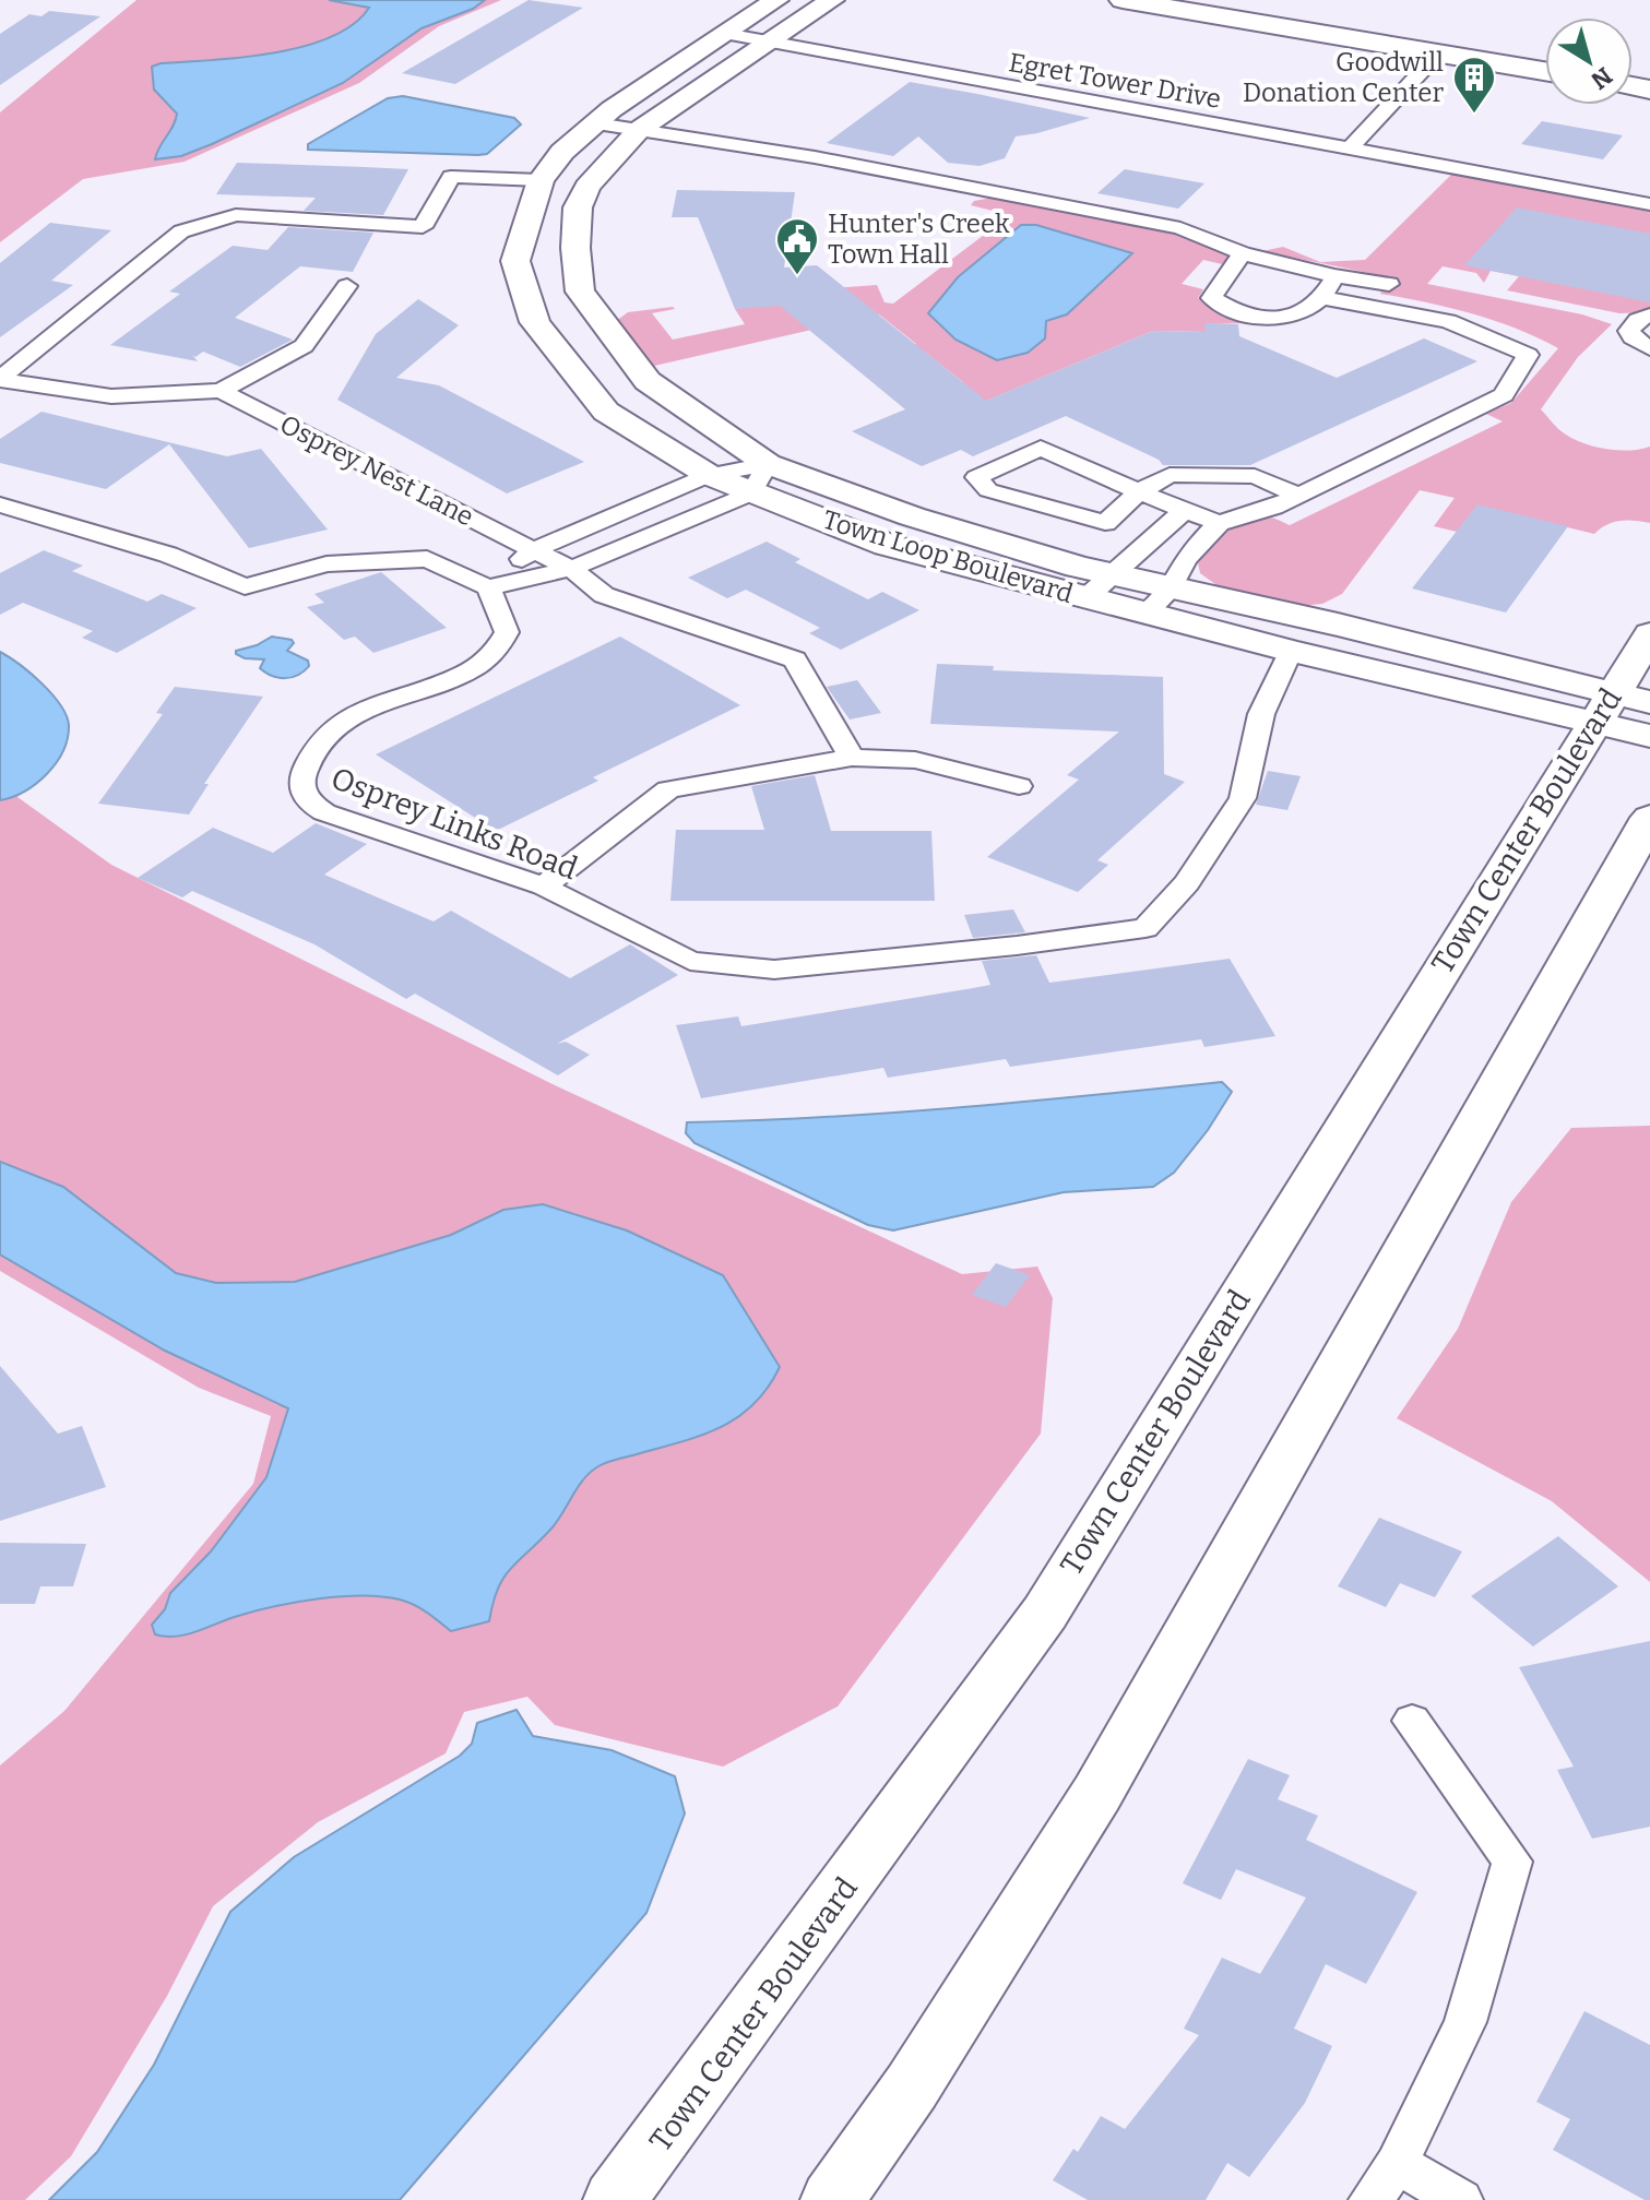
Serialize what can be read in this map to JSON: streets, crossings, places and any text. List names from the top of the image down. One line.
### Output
{"streets":{"street":["Egret Tower Drive","Osprey Nest Lane","Town Loop Boulevard","Osprey Links Road","Town Center Boulevard"]},"crossings":[["Egret Tower Drive","Town Loop Boulevard"],["Town Loop Boulevard","Osprey Links Road"],["Town Loop Boulevard","Town Center Boulevard"]],"places":{"building":["Goodwill Donation Center"],"public building":["Hunter's Creek Town Hall"]},"north":"bottom right"}
